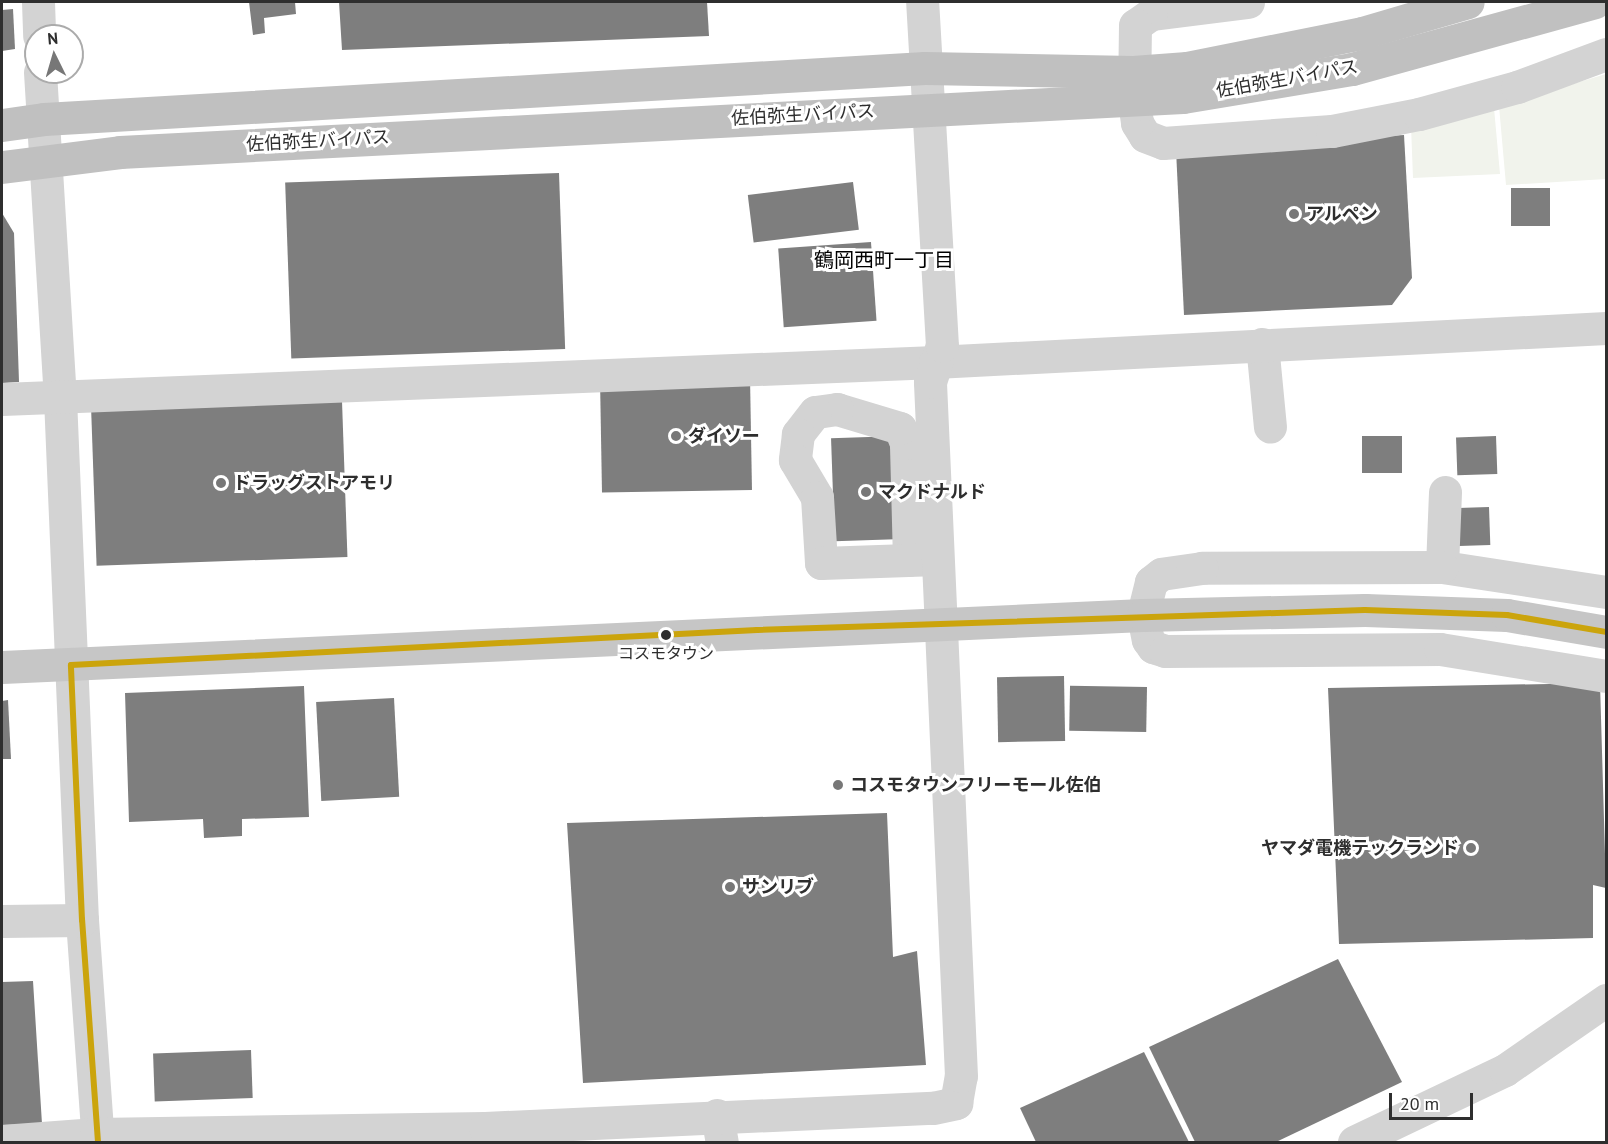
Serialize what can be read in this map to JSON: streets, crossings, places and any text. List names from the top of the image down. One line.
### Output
{"streets":{"highway":["佐伯弥生バイパス"]},"districts":["鶴岡西町一丁目"],"places":["アルペン","ダイソー","ドラッグストアモリ","マクドナルド","コスモタウン","コスモタウンフリーモール佐伯","ヤマダ電機テックランド","サンリブ"],"scale_bar":"20 m","north":"top"}
